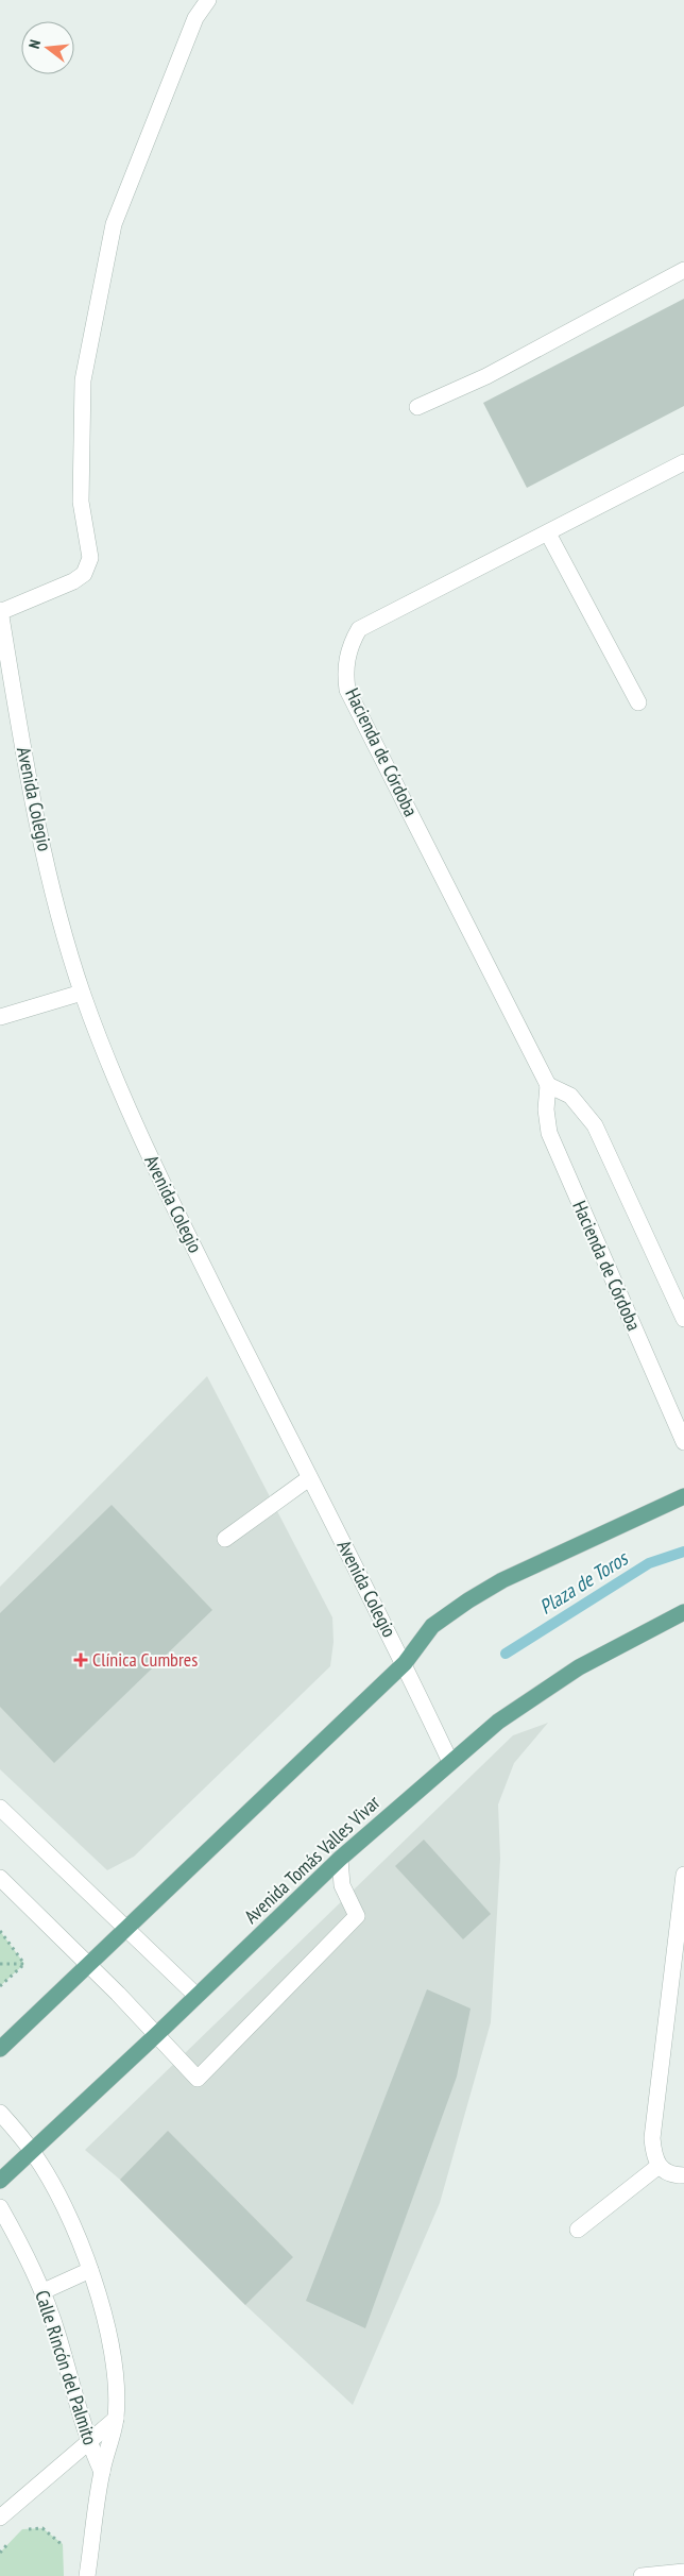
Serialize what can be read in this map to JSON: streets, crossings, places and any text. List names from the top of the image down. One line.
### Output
{"streets":{"main road":["Avenida Tomás Valles Vivar"],"street":["Hacienda de Córdoba","Avenida Colegio","Calle Rincón del Palmito"]},"crossings":[["Avenida Colegio","Avenida Tomás Valles Vivar"],["Avenida Tomás Valles Vivar","Calle Rincón del Palmito"]],"water":["Plaza de Toros"],"places":{"health":["Clínica Cumbres"]},"north":"left"}
